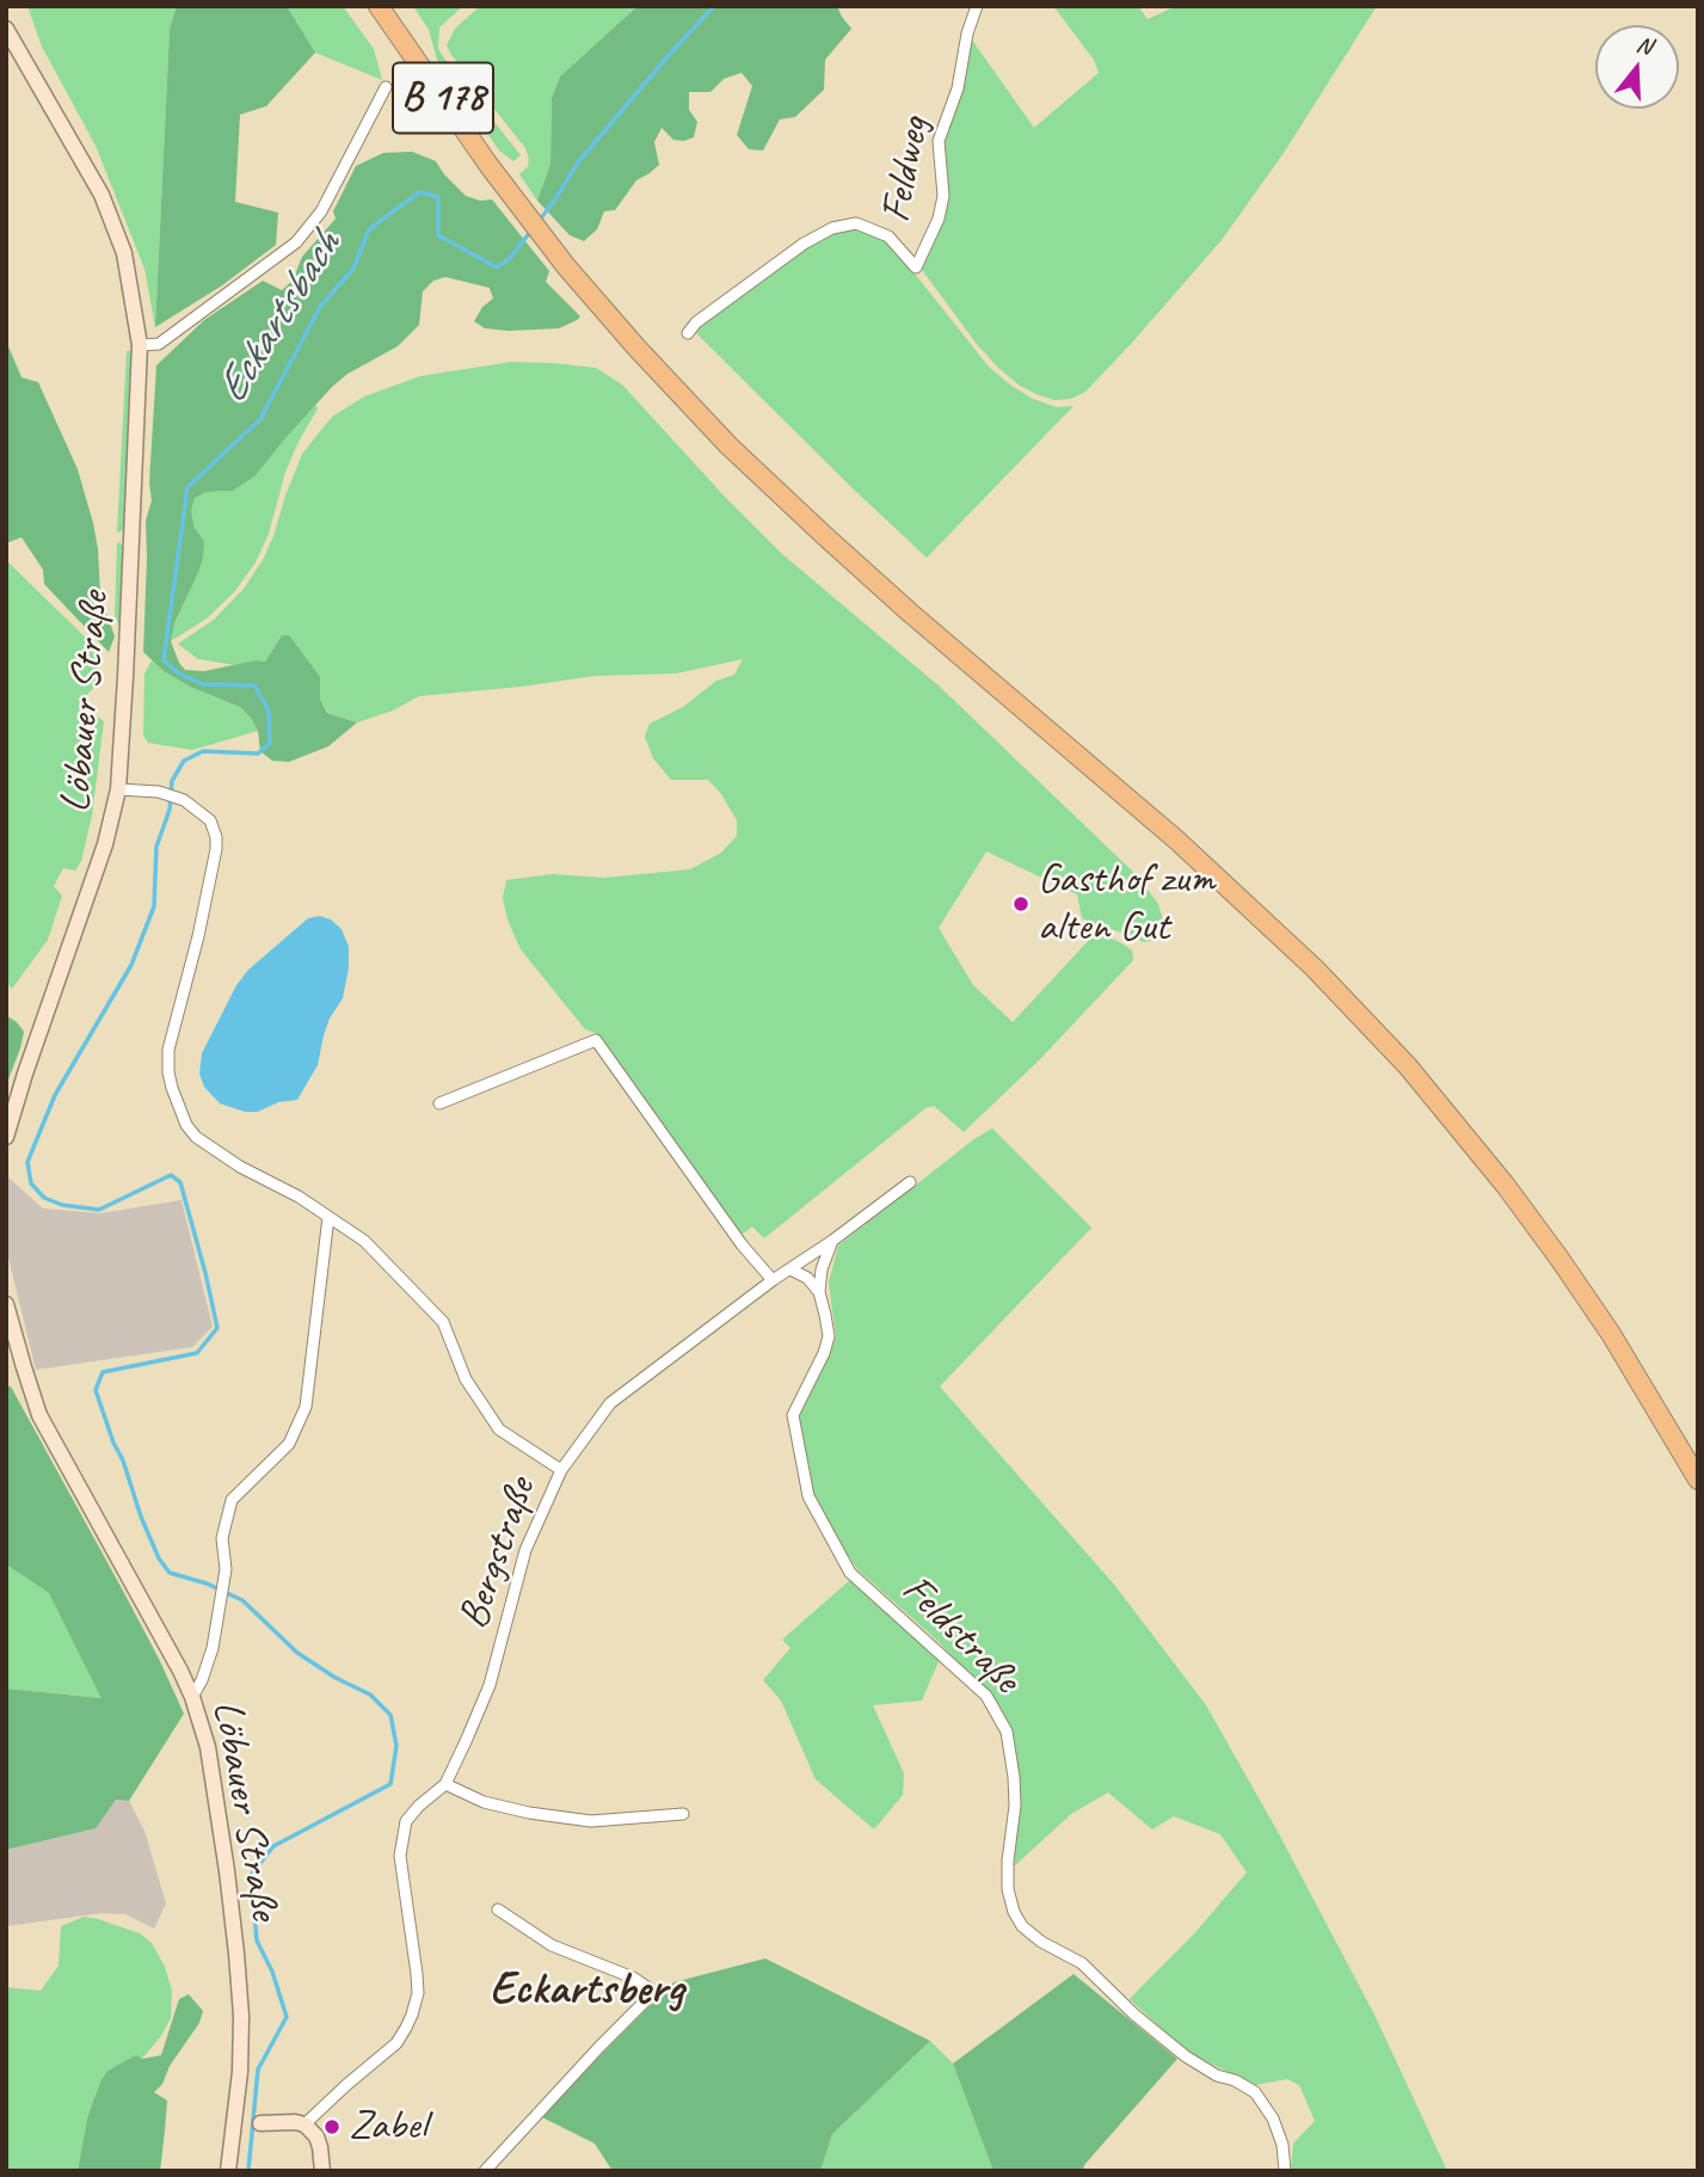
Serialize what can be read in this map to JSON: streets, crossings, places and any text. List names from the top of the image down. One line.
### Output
{"streets":{"highway":["B 178"],"main road":["Löbauer Straße"],"street":["Feldweg","Bergstraße","Feldstraße"]},"crossings":[["Bergstraße","Feldstraße"]],"districts":["Eckartsberg"],"water":["Eckartsbach"],"places":["Gasthof zum alten Gut","Zabel"],"north":"top"}
